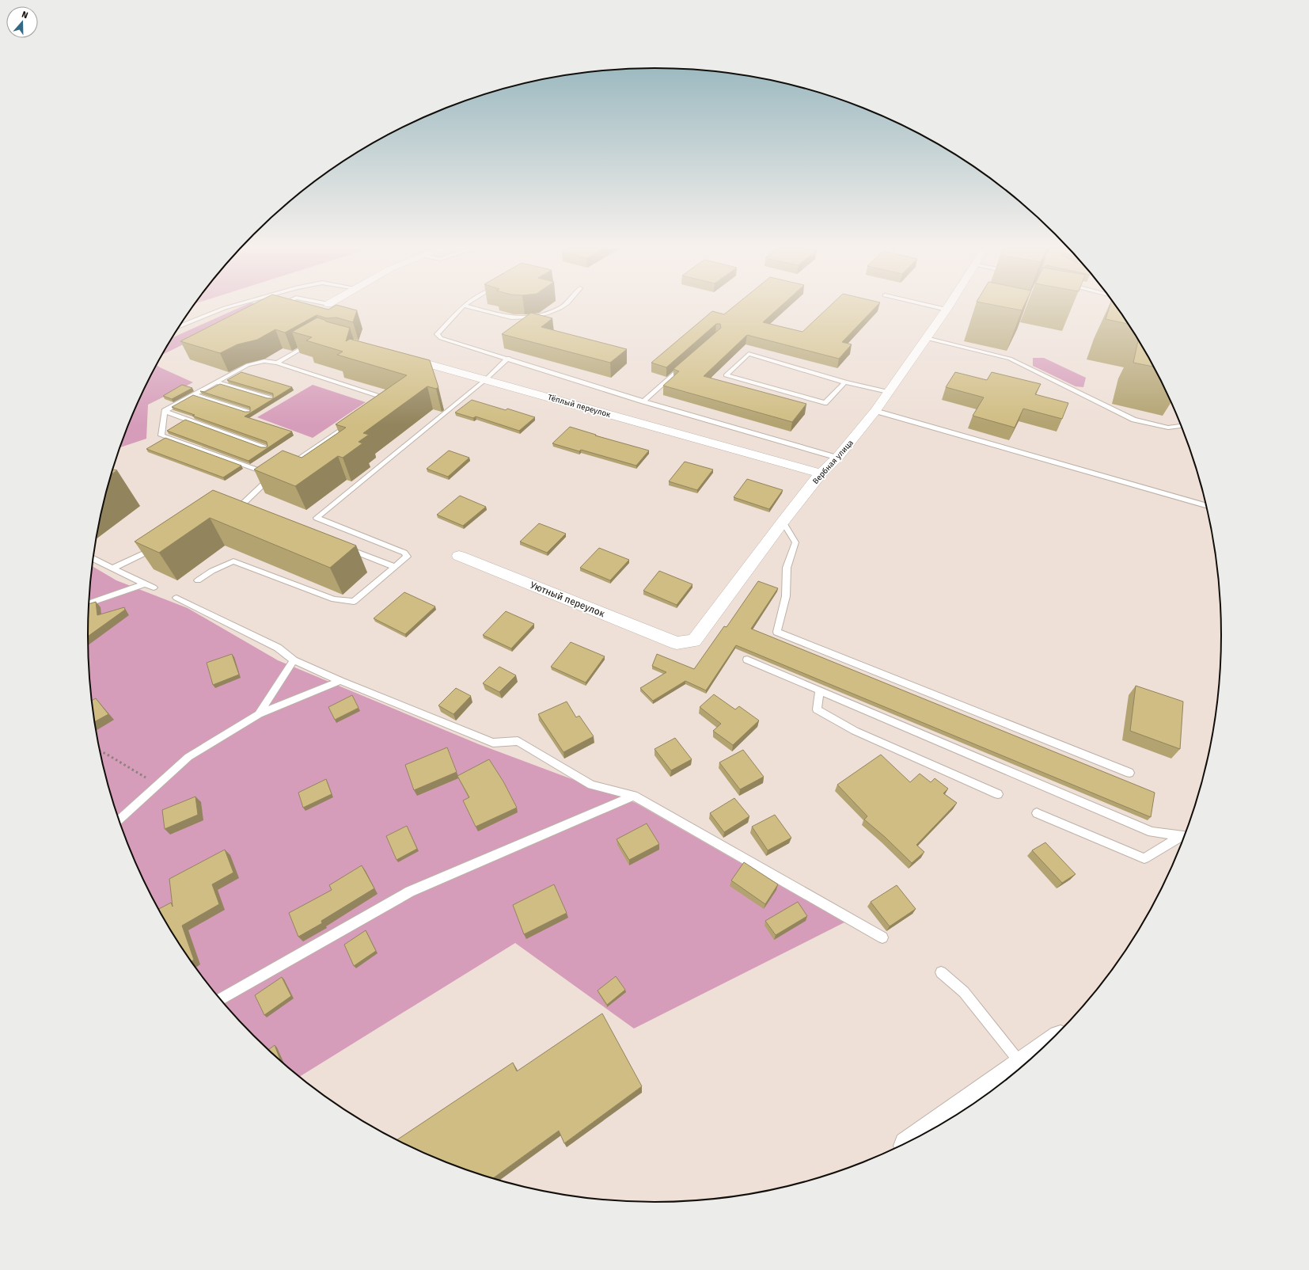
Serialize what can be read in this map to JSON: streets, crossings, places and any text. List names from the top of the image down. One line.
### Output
{"streets":{"street":["Тёплый переулок","Вербная улица","Уютный переулок"]},"crossings":[["Тёплый переулок","Вербная улица"],["Вербная улица","Уютный переулок"]],"north":"top"}
